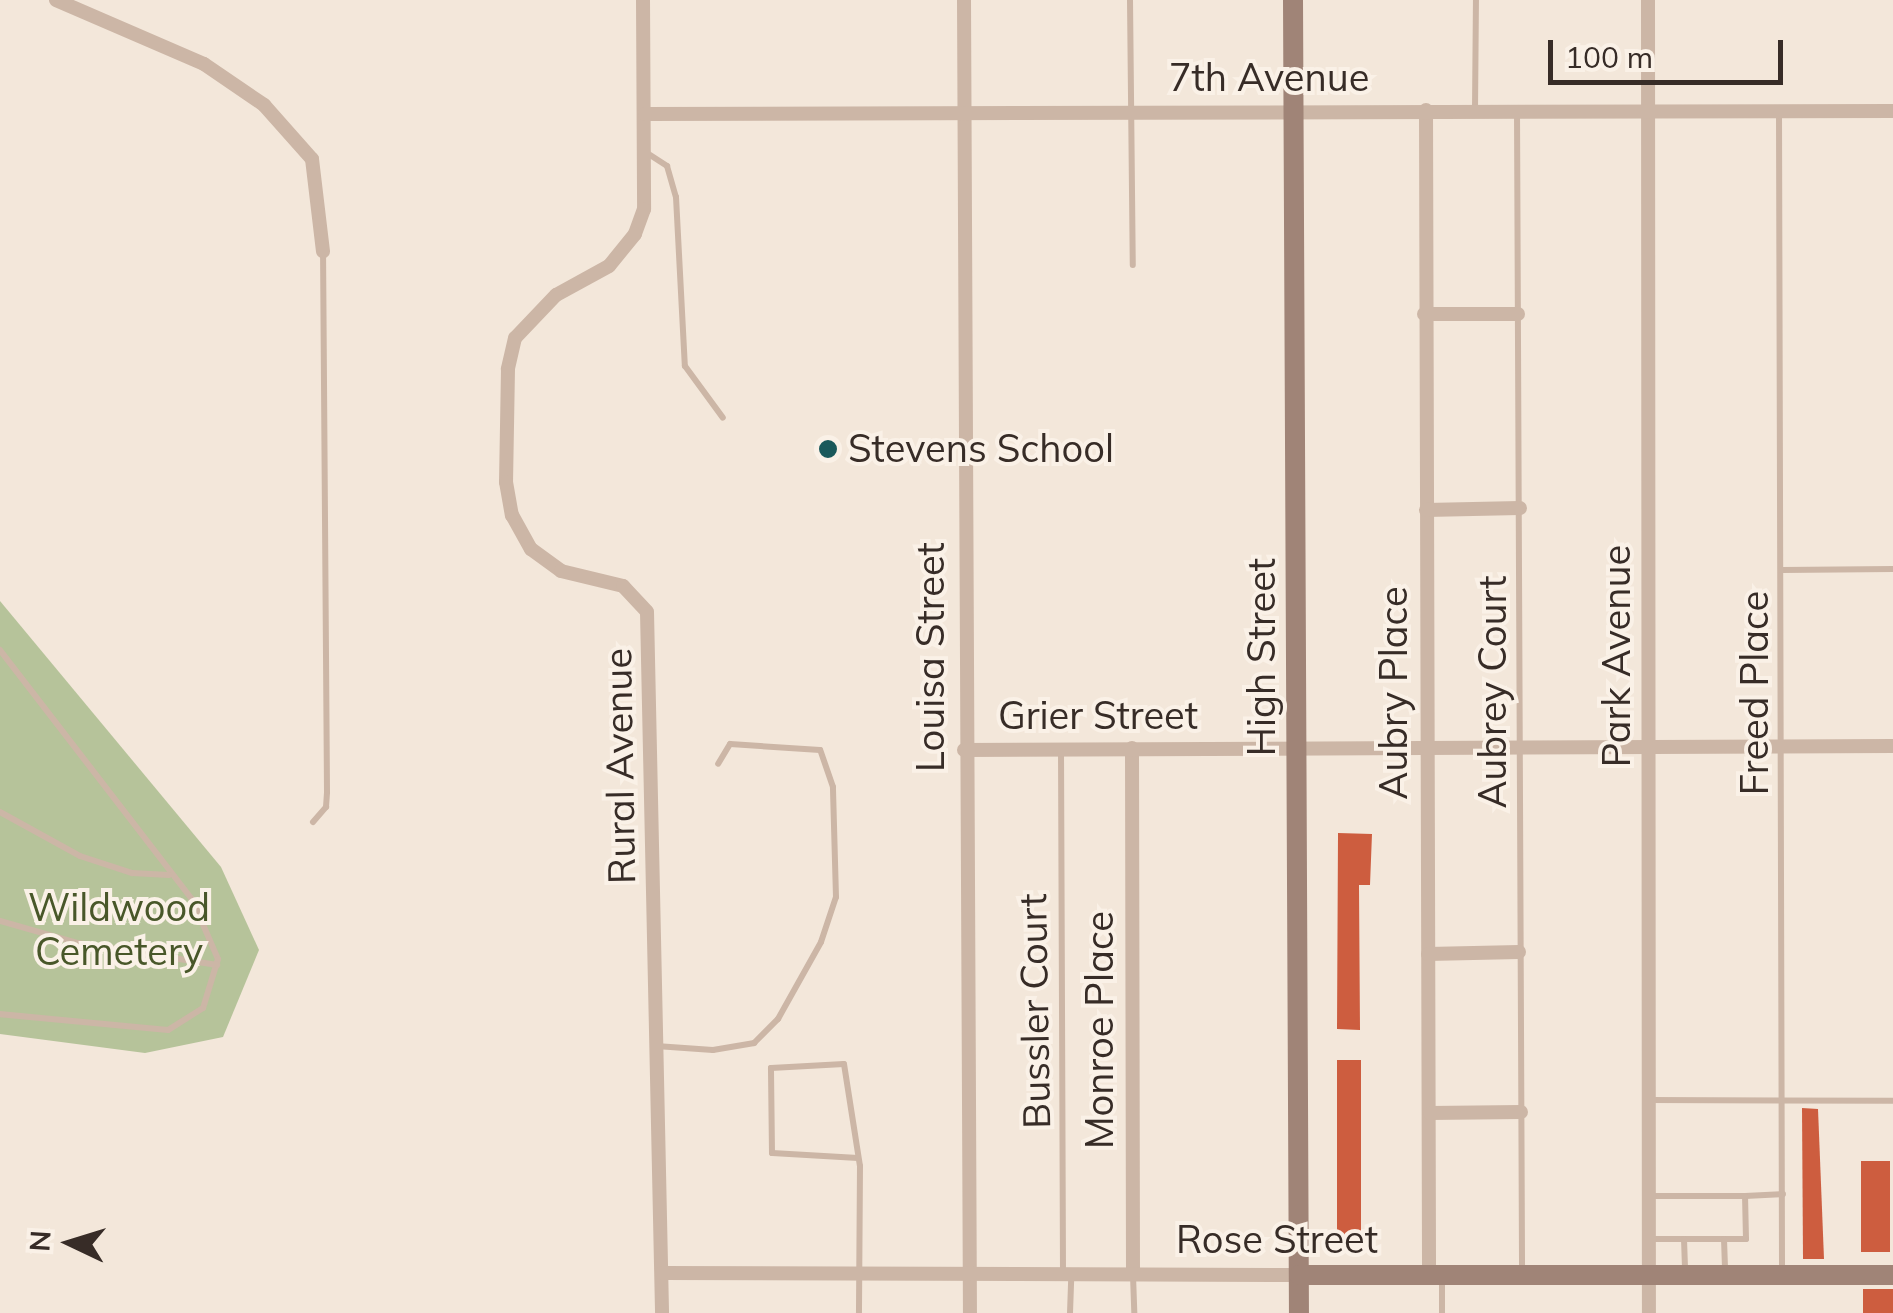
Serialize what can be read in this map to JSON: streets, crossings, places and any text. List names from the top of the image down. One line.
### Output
{"streets":{"main road":["High Street","Rose Street"],"street":["7th Avenue","Park Avenue","Louisa Street","Aubry Place","Grier Street","Rural Avenue","Monroe Place"],"lane":["Aubrey Court","Freed Place","Bussler Court"]},"crossings":[["7th Avenue","Park Avenue"],["7th Avenue","Louisa Street"],["7th Avenue","High Street"],["7th Avenue","Aubrey Court"],["7th Avenue","Aubry Place"],["7th Avenue","Freed Place"],["7th Avenue","Rural Avenue"],["Park Avenue","Grier Street"],["Park Avenue","Rose Street"],["Louisa Street","Grier Street"],["Louisa Street","Rose Street"],["High Street","Grier Street"],["High Street","Rose Street"],["Aubrey Court","Grier Street"],["Aubrey Court","Rose Street"],["Aubry Place","Grier Street"],["Aubry Place","Rose Street"],["Freed Place","Grier Street"],["Freed Place","Rose Street"],["Grier Street","Bussler Court"],["Grier Street","Monroe Place"],["Rural Avenue","Rose Street"],["Bussler Court","Rose Street"],["Monroe Place","Rose Street"]],"parks":["Wildwood Cemetery"],"places":["Stevens School"],"scale_bar":"100 m","north":"left"}
